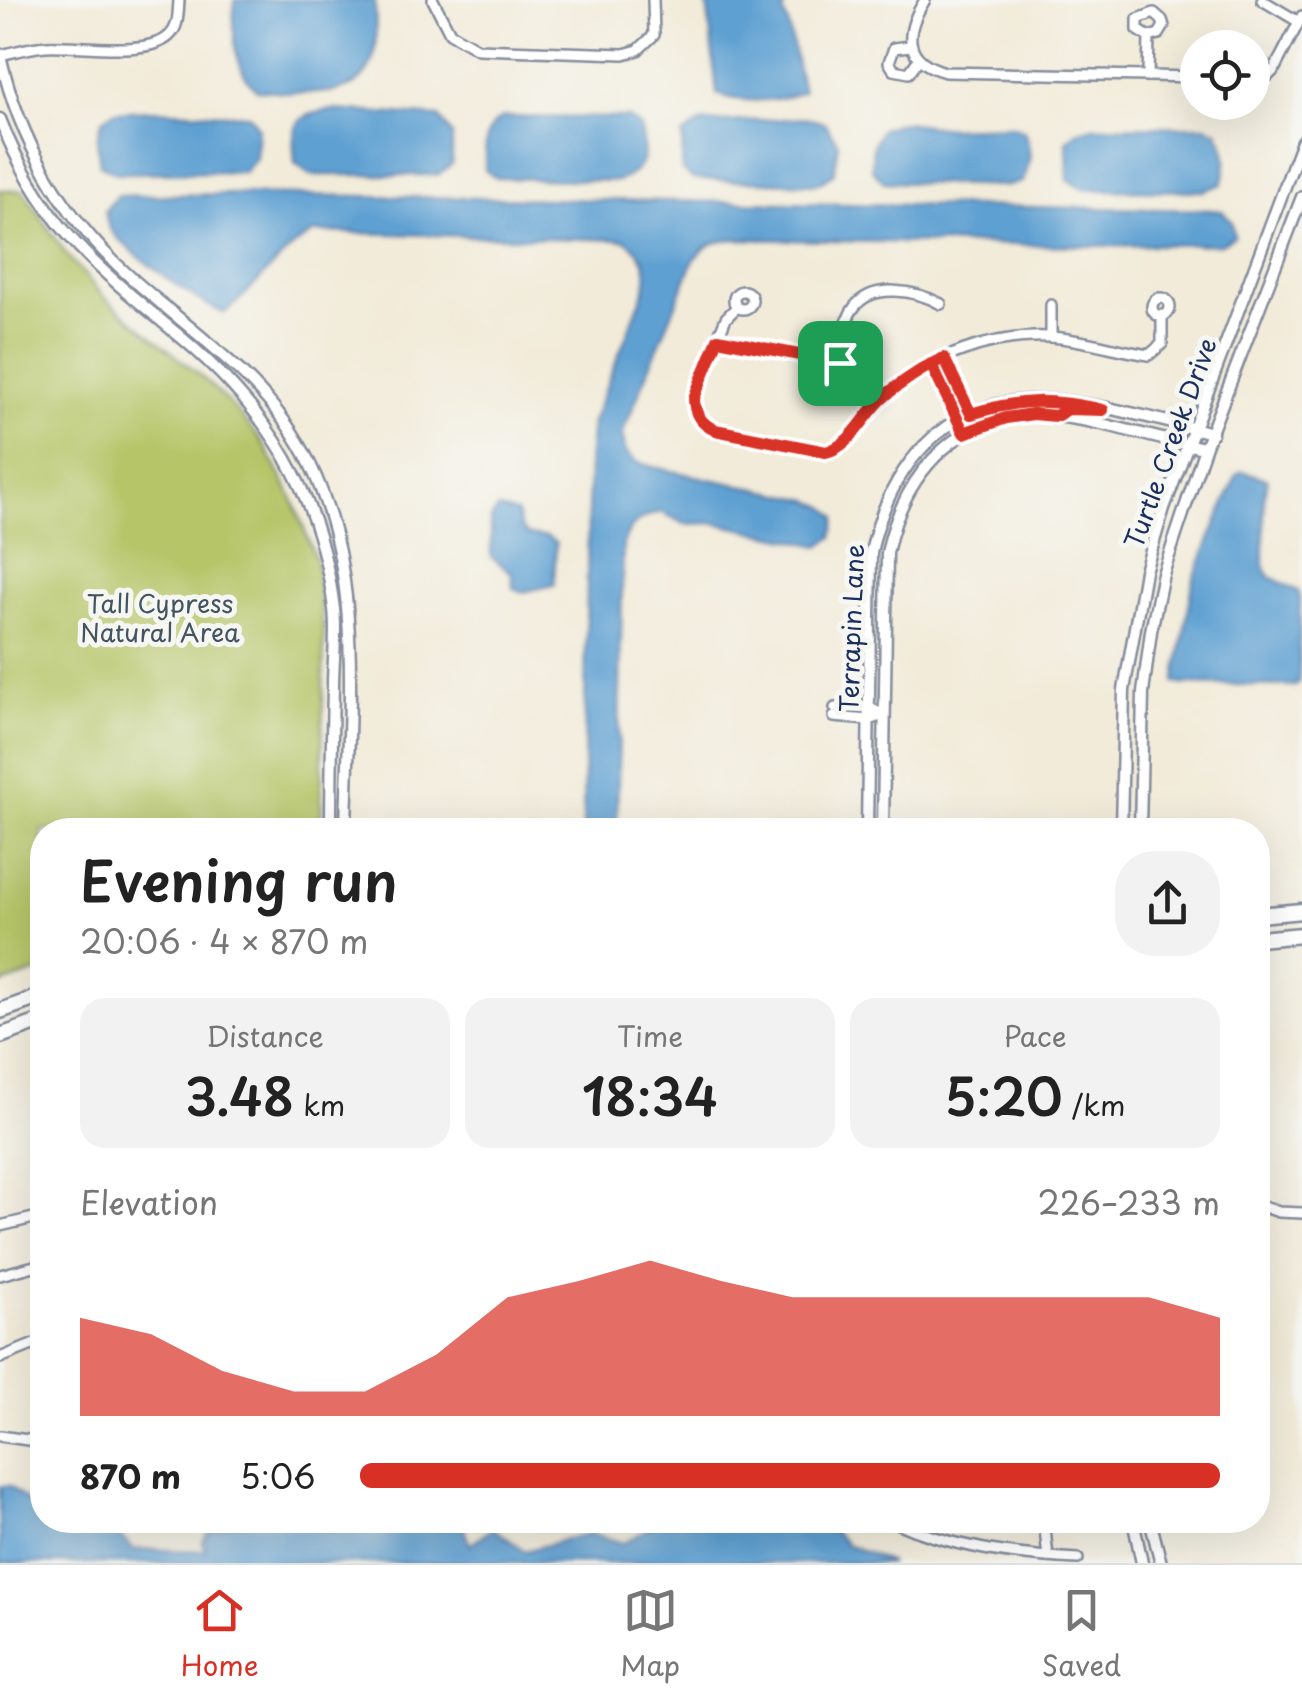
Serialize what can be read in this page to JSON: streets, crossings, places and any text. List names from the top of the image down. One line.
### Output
{"streets":{"street":["Turtle Creek Drive","Terrapin Lane"]},"crossings":[["Turtle Creek Drive","Terrapin Lane"]],"parks":["Tall Cypress Natural Area"],"page":{"heading":["Evening run","20:06 · 4 × 870 m"],"stats":[["Distance","3.48 km"],["Time","18:34"],["Pace","5:20 /km"]],"chart":["Elevation","226–233 m"],"list":[{"name":"870 m","note":"5:06"}],"tabs":["Home","Map","Saved"]}}
